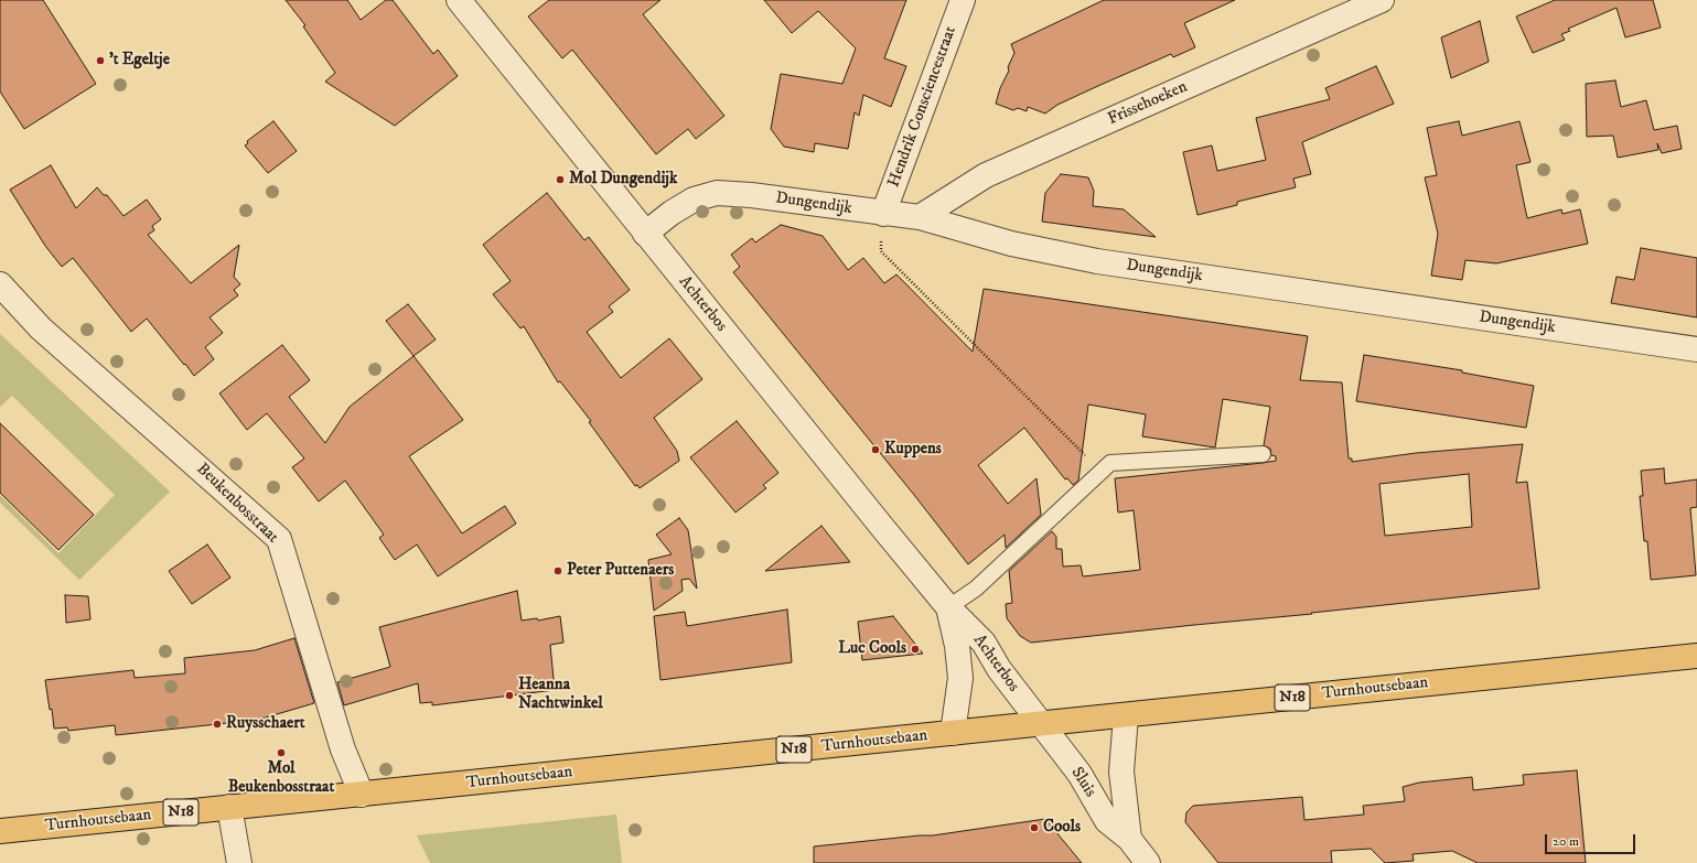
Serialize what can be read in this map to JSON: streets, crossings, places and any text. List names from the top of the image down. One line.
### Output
{"streets":{"main road":["Turnhoutsebaan","N18"],"street":["Frissehoeken","Hendrik Consciencestraat","Dungendijk","Achterbos","Beukenbosstraat","Sluis"]},"crossings":[["Frissehoeken","Dungendijk"],["Hendrik Consciencestraat","Dungendijk"],["Dungendijk","Achterbos"],["Achterbos","Turnhoutsebaan"],["Achterbos","Sluis"],["Beukenbosstraat","Turnhoutsebaan"],["Turnhoutsebaan","Sluis"]],"places":["'t Egeltje","Mol Dungendijk","Kuppens","Peter Puttenaers","Luc Cools","Heanna Nachtwinkel","Ruysschaert","Mol Beukenbosstraat","Cools"],"scale_bar":"20 m"}
